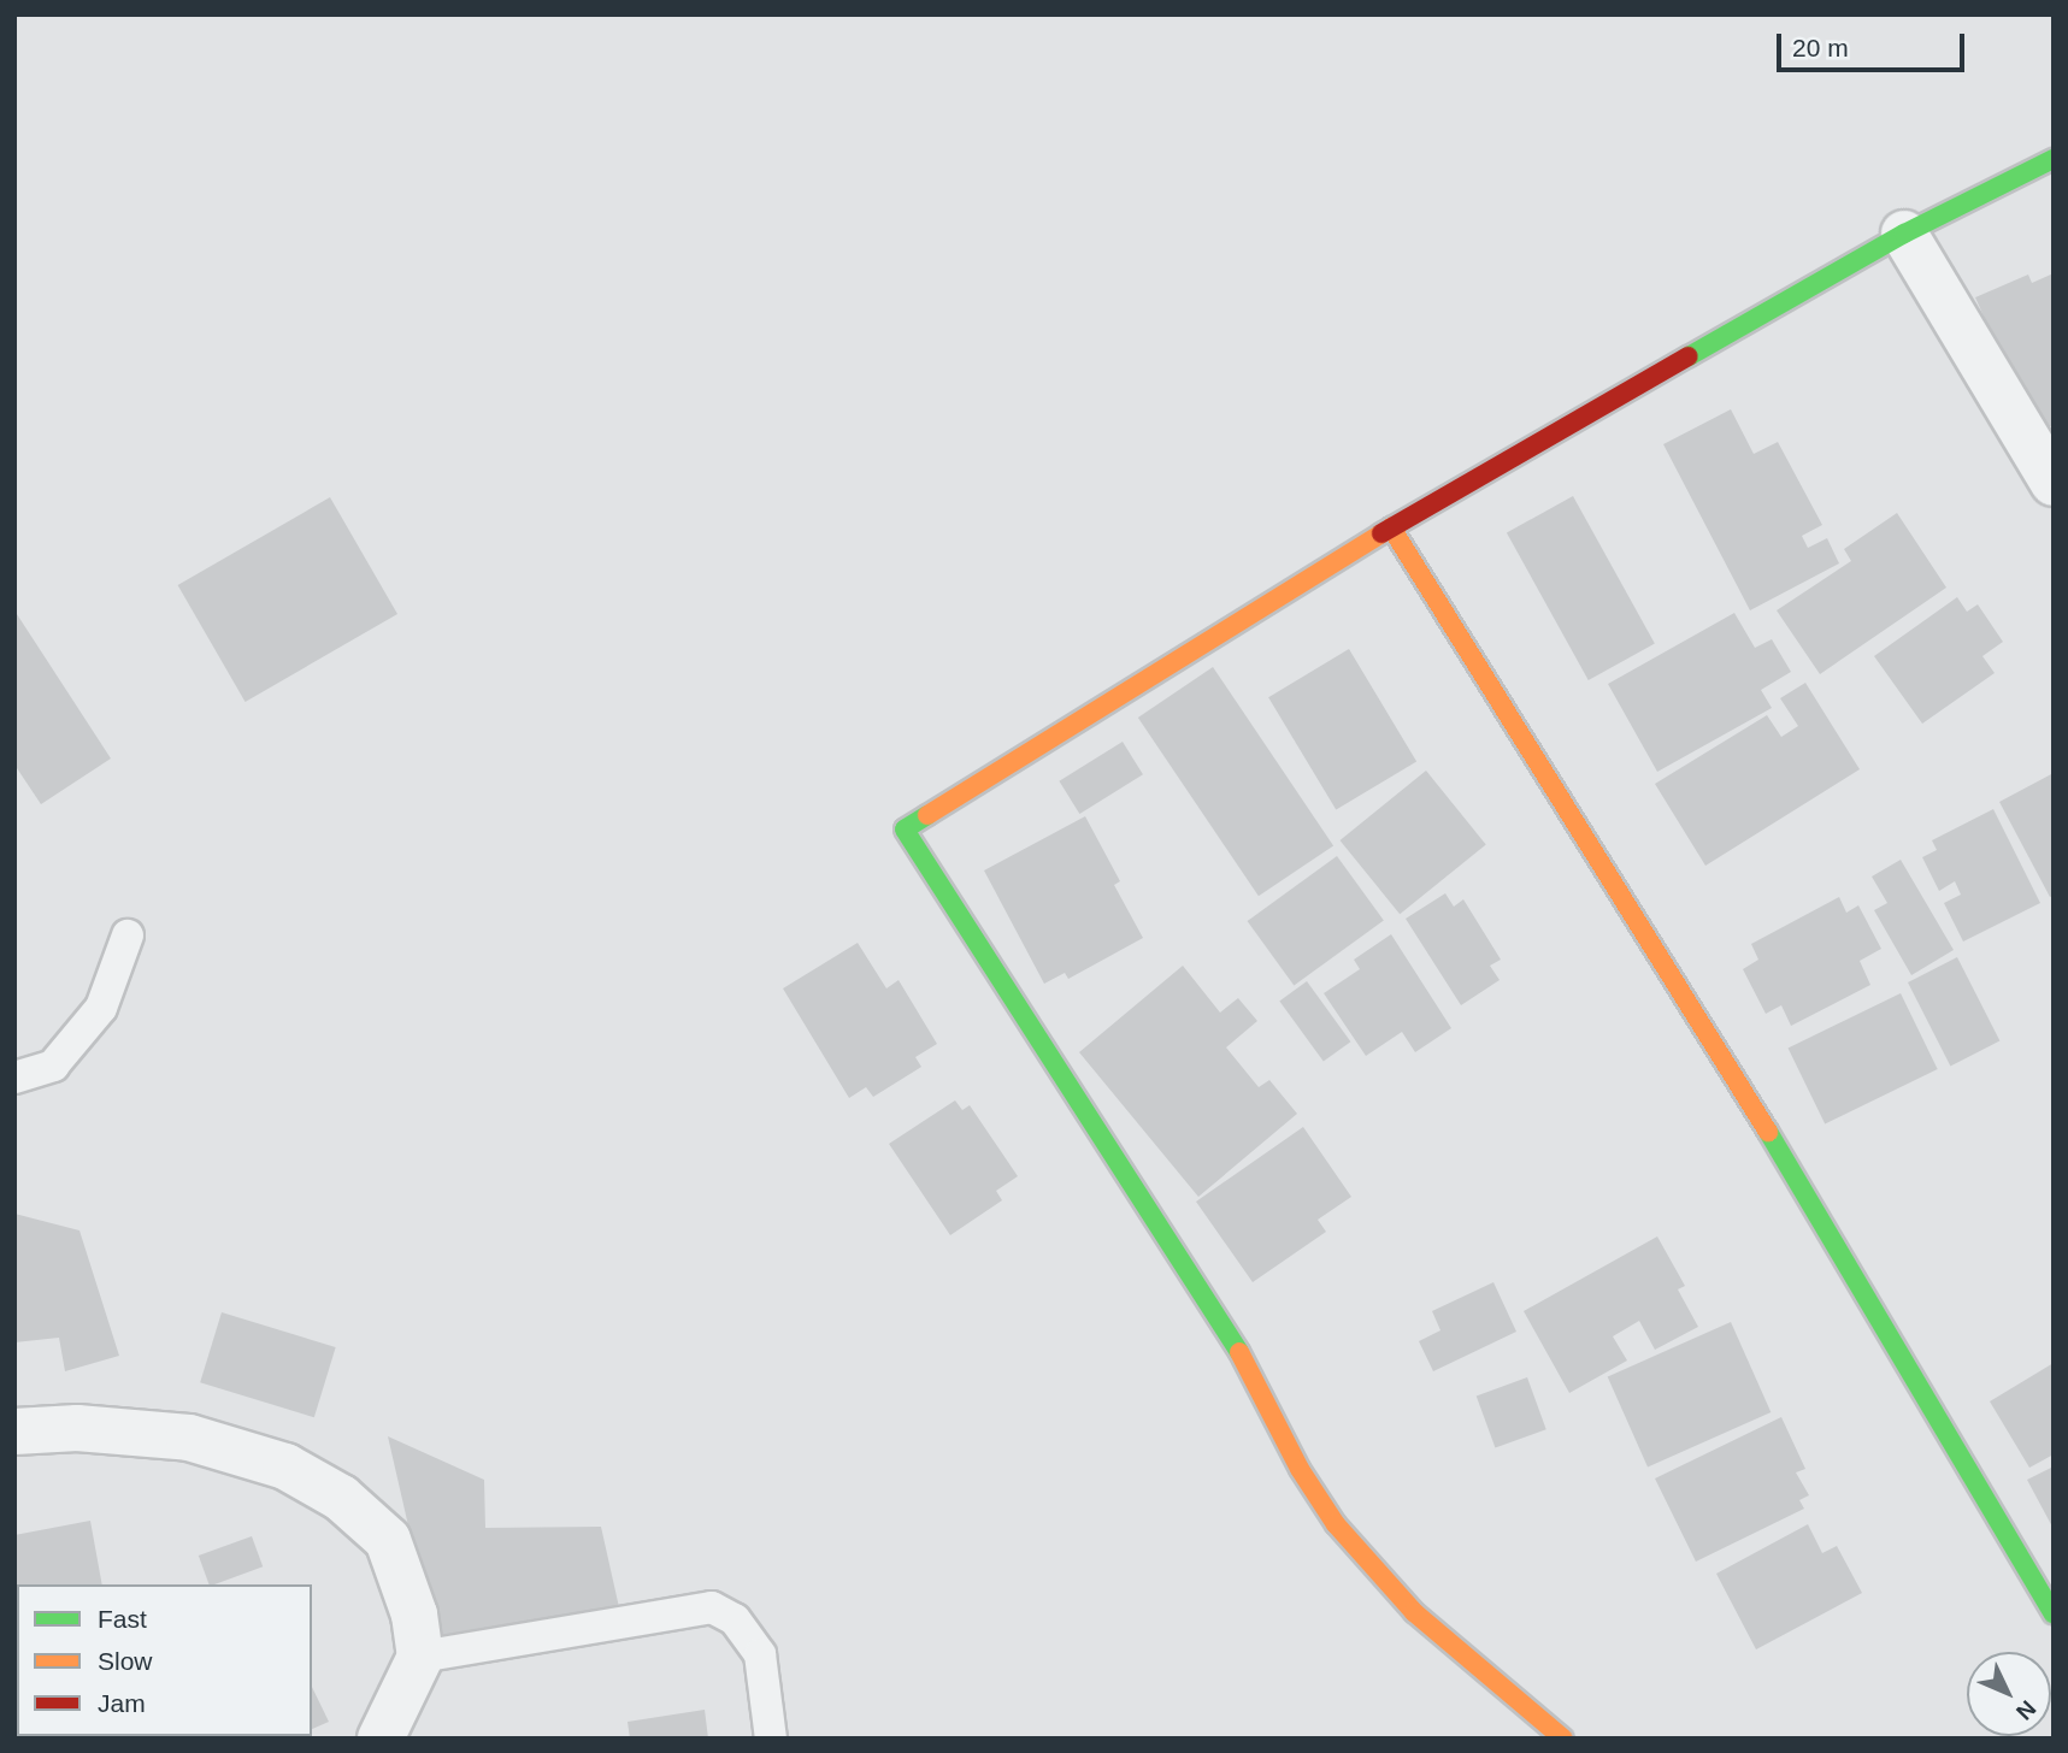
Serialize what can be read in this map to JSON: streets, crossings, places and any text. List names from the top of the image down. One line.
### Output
{"legend":["Fast","Slow","Jam"],"scale_bar":"20 m","north":"bottom right"}
